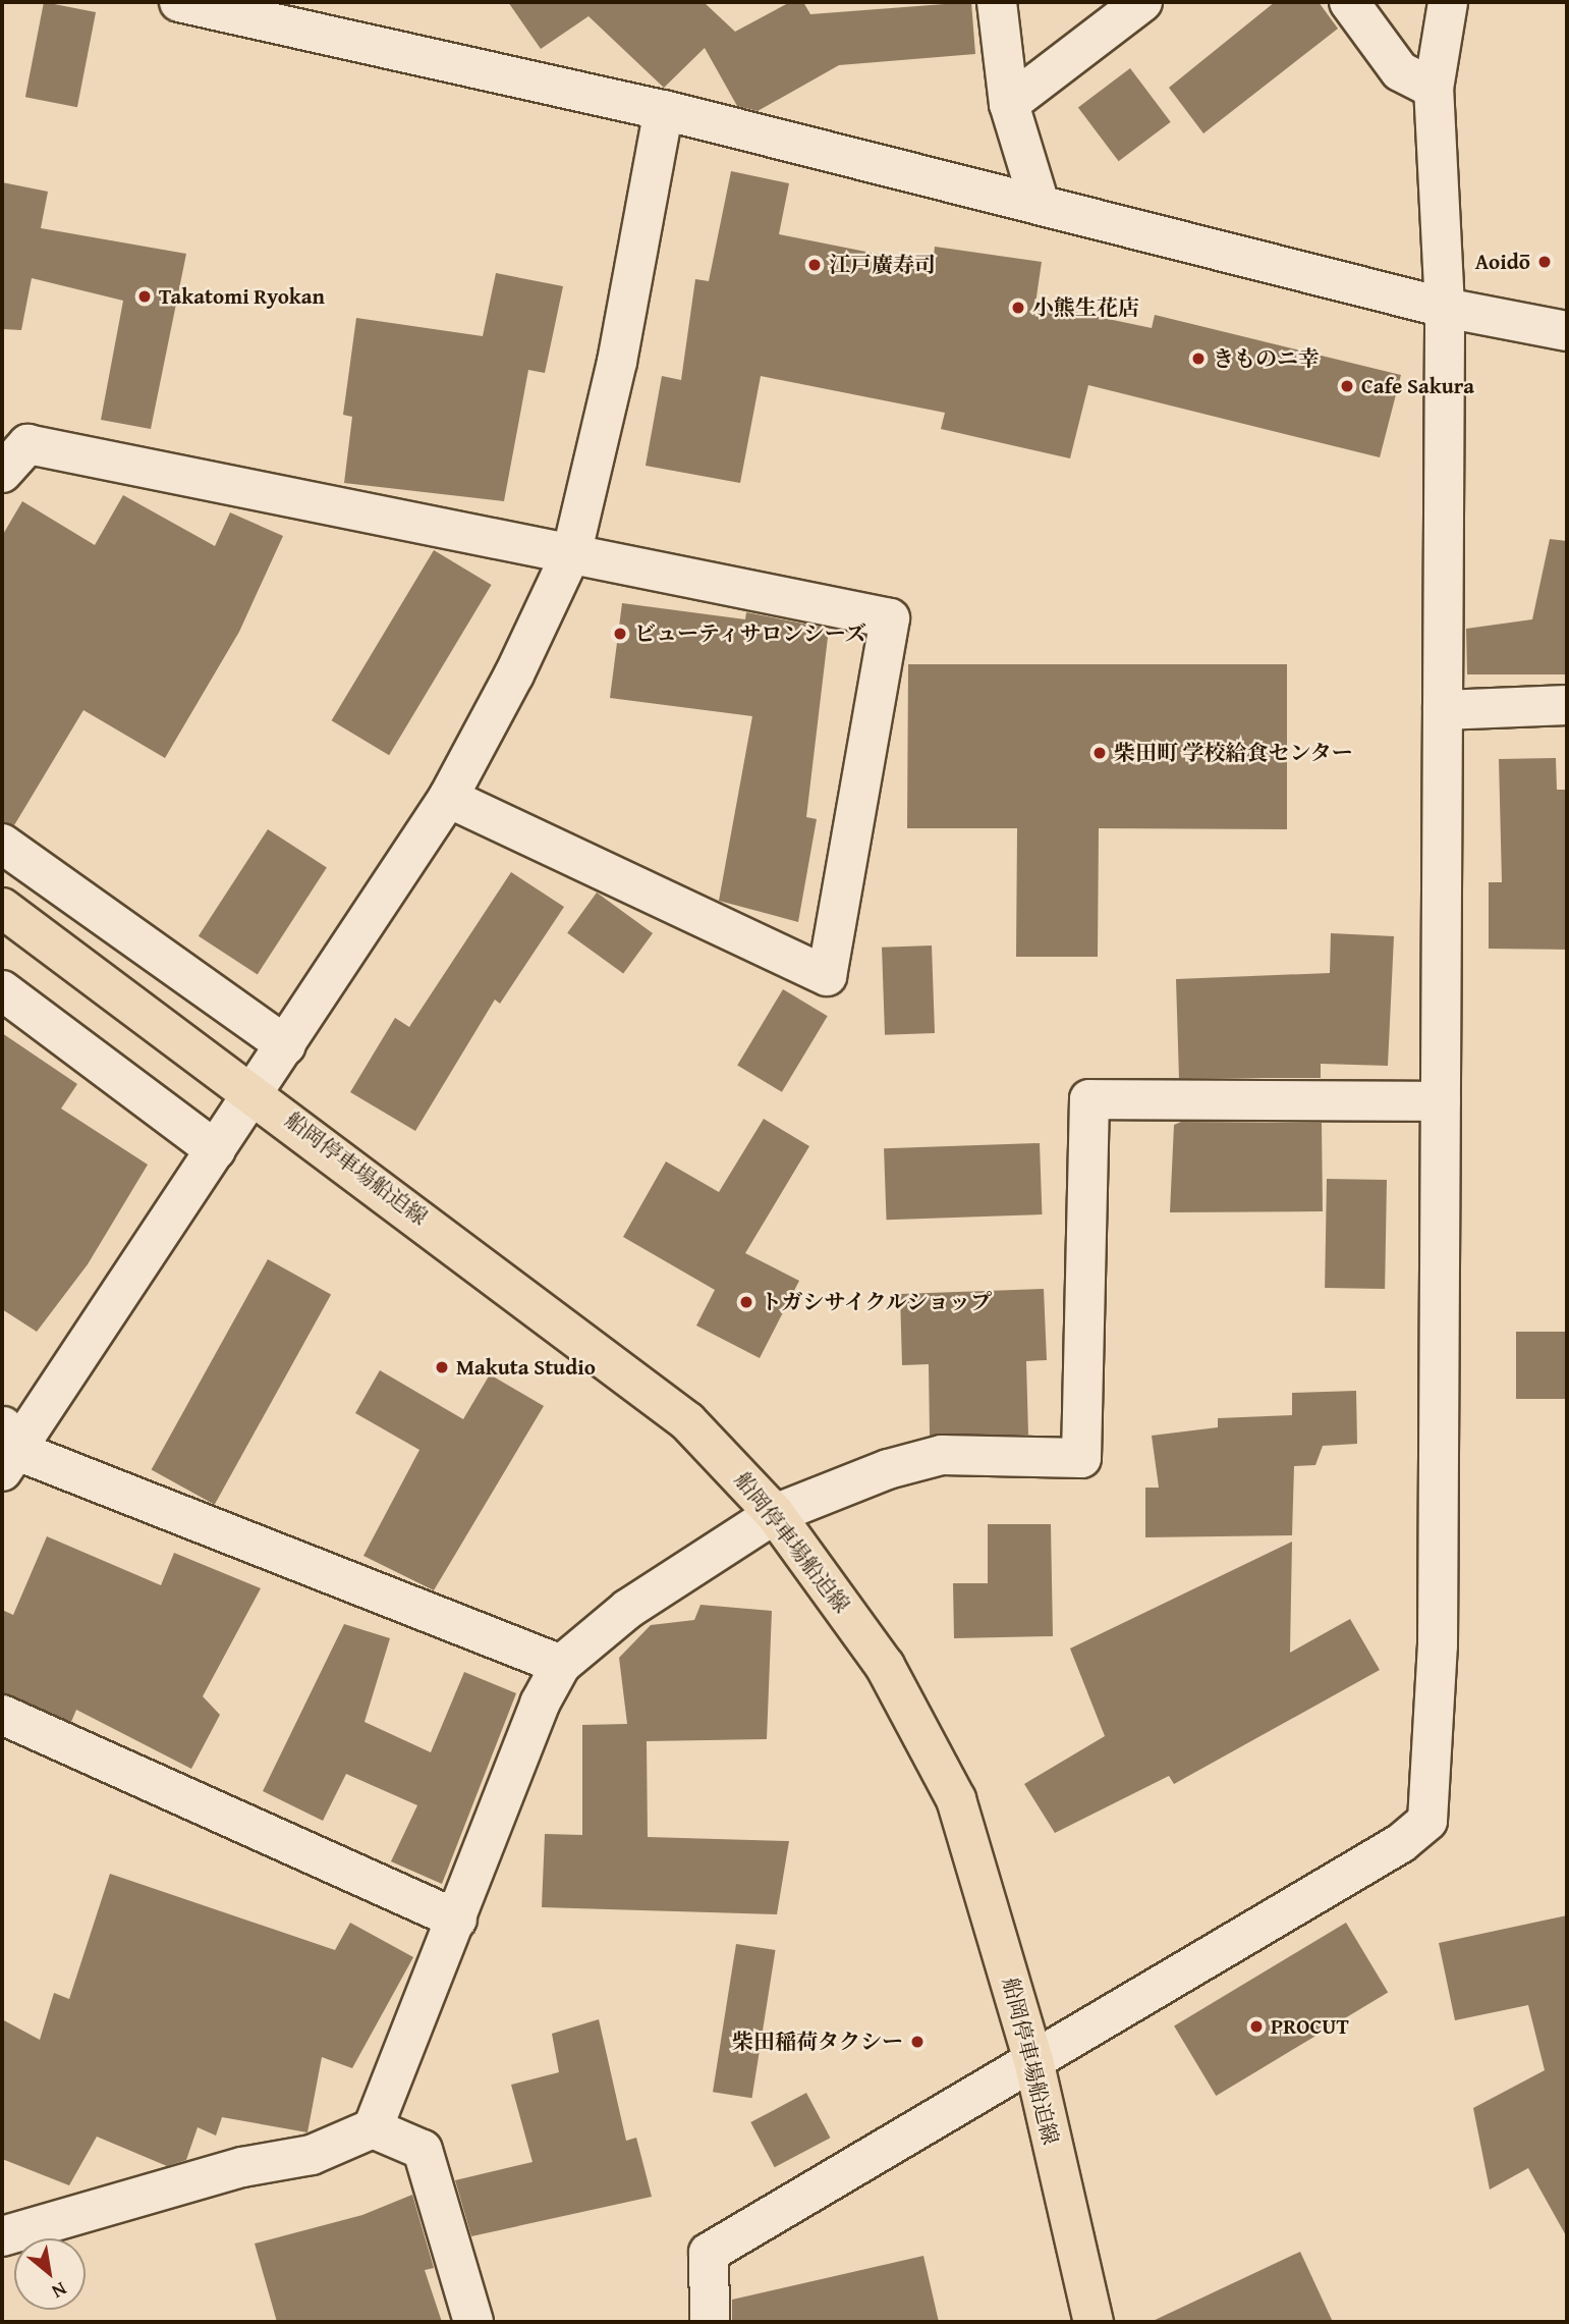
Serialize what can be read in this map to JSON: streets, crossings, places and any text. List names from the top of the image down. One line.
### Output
{"streets":{"main road":["船岡停車場船迫線"]},"places":["Aoidō","江戸廣寿司","Takatomi Ryokan","小熊生花店","きものニ幸","Cafe Sakura","ビューティサロンシーズ","柴田町 学校給食センター","トガシサイクルショップ","Makuta Studio","PROCUT","柴田稲荷タクシー"],"north":"bottom right"}
